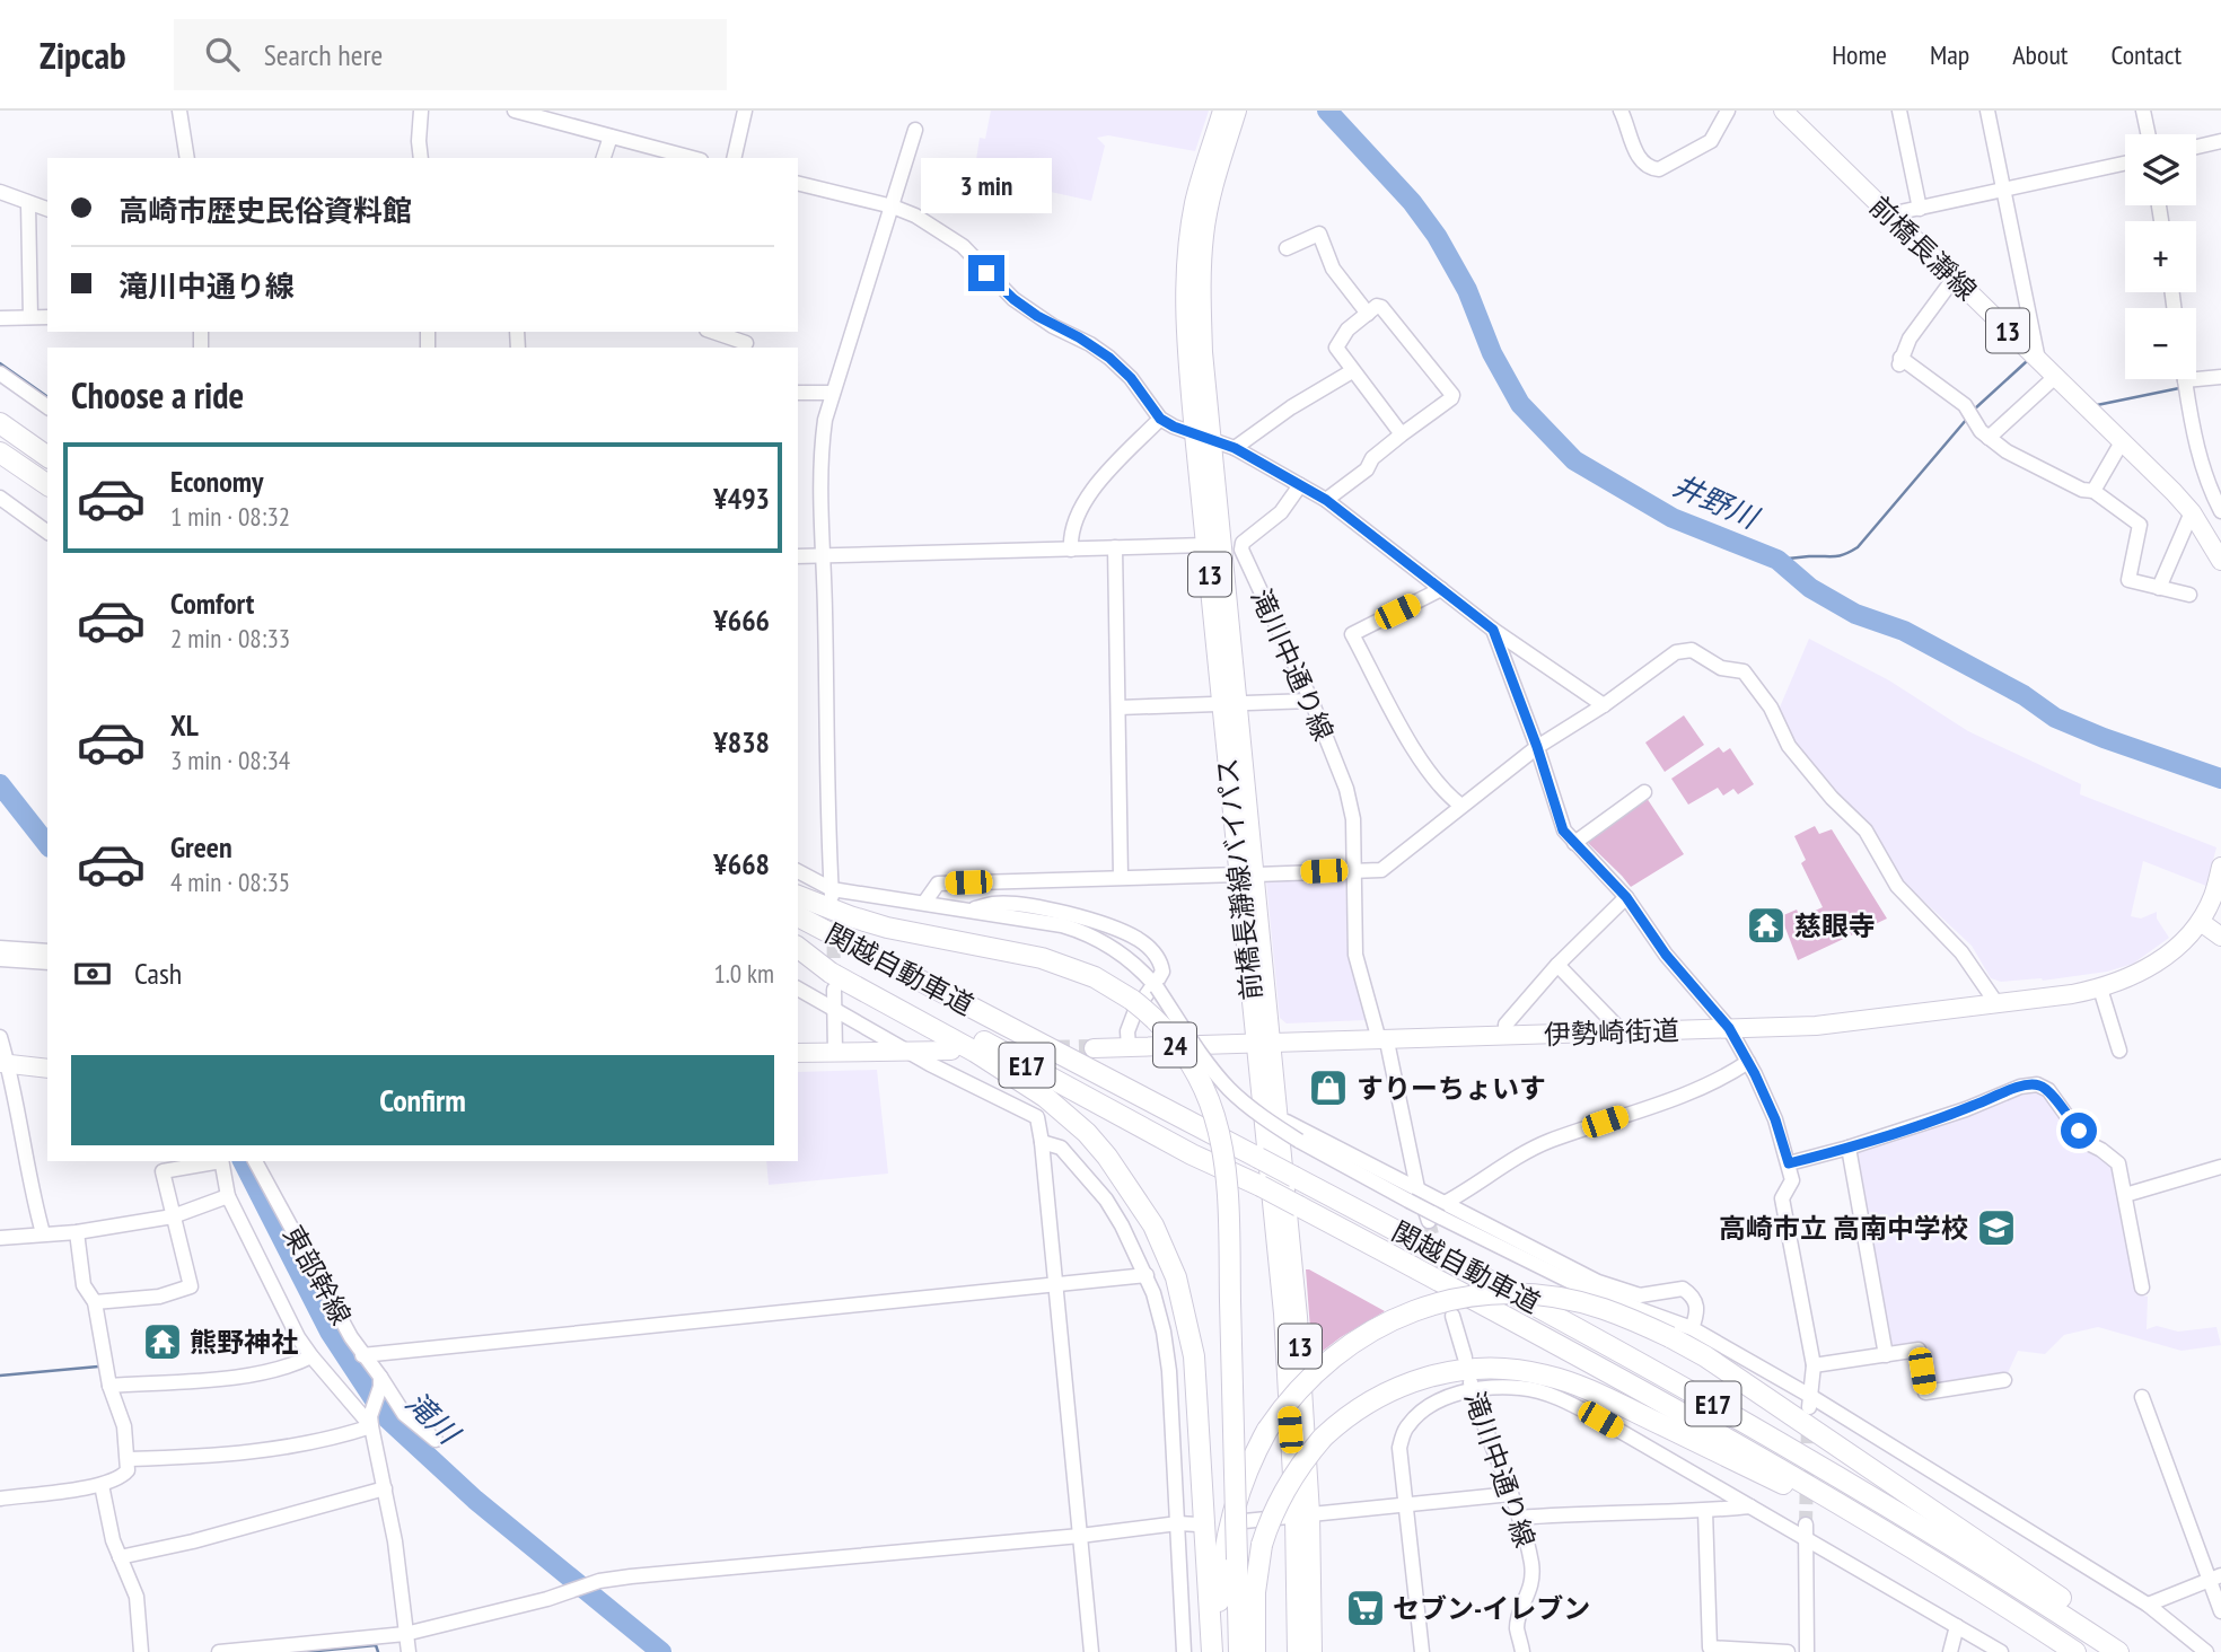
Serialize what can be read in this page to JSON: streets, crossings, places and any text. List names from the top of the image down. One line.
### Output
{"streets":{"highway":["関越自動車道","E17"],"main road":["前橋長瀞線","13","前橋長瀞線バイパス","伊勢崎街道","24"],"street":["滝川中通り線","東部幹線"]},"crossings":[["滝川中通り線","伊勢崎街道"],["前橋長瀞線バイパス","伊勢崎街道"]],"water":["井野川","滝川"],"places":{"temple":["慈眼寺","熊野神社"],"shop":["すりーちょいす"],"school or university":["高崎市立 高南中学校"],"supermarket":["セブン-イレブン"]},"page":{"header":"Zipcab","search":"Search here","nav":["Home","Map","About","Contact"],"map_buttons":["+","−"],"bubble":"3 min","banner":["高崎市歴史民俗資料館","滝川中通り線"],"heading":"Choose a ride","list":[{"name":"Economy","note":"1 min · 08:32","value":"¥493"},{"name":"Comfort","note":"2 min · 08:33","value":"¥666"},{"name":"XL","note":"3 min · 08:34","value":"¥838"},{"name":"Green","note":"4 min · 08:35","value":"¥668"}],"pay":["Cash","1.0 km"],"buttons":"Confirm"}}
